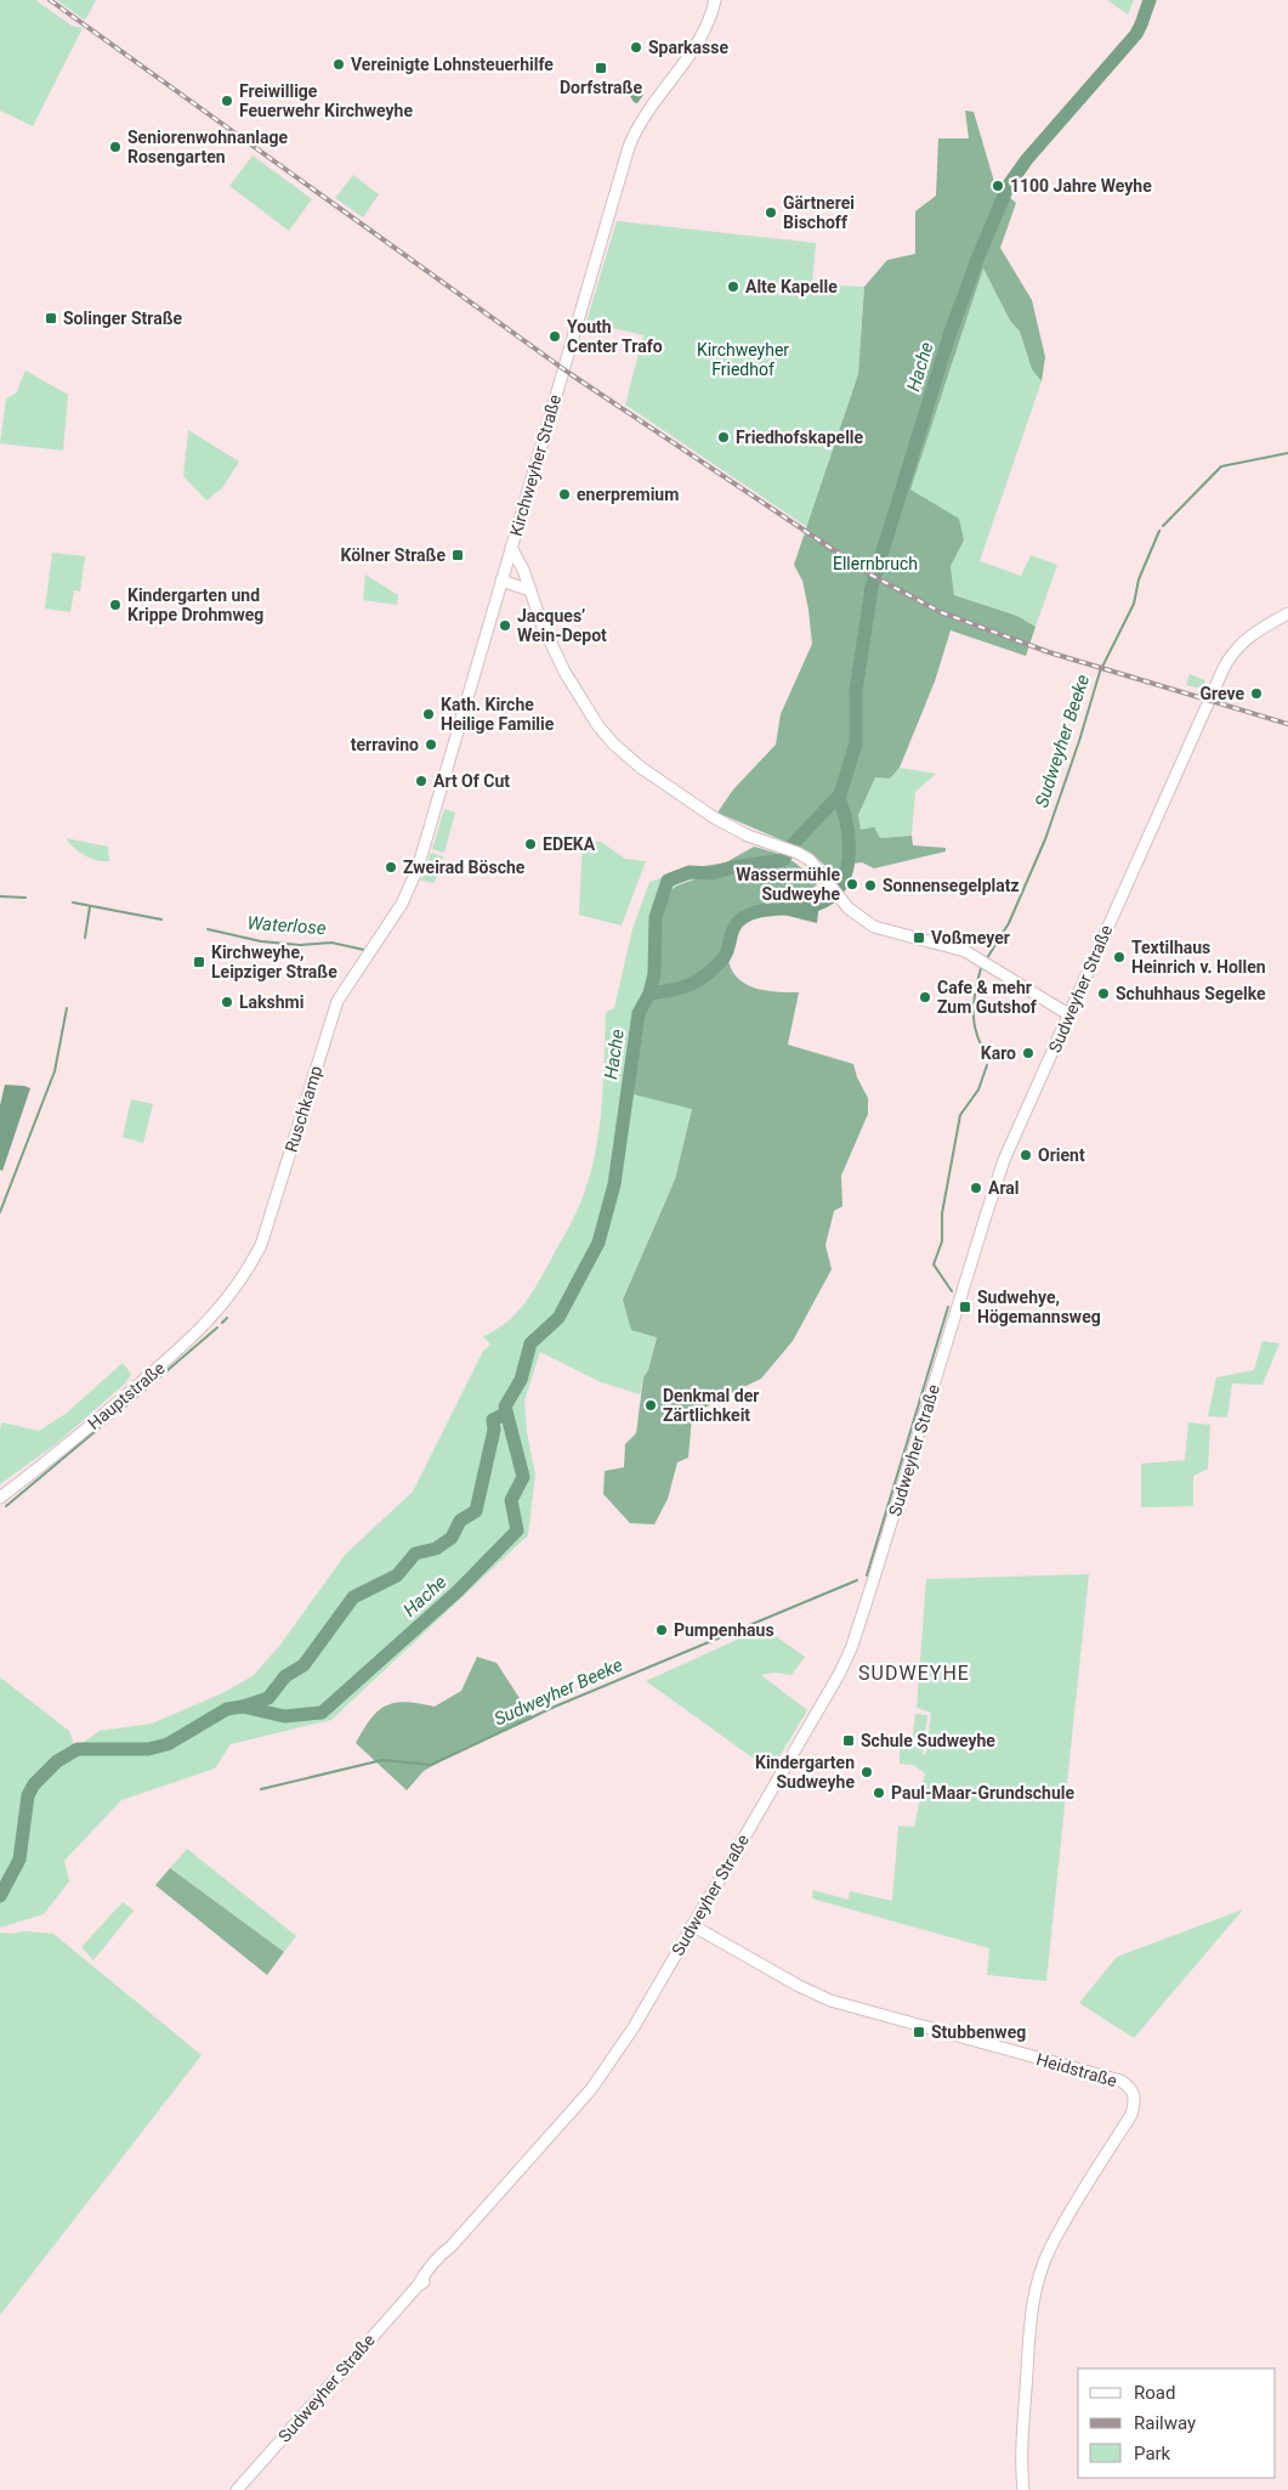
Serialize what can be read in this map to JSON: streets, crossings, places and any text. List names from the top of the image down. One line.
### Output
{"streets":{"main road":["Kirchweyher Straße","Sudweyher Straße","Ruschkamp","Hauptstraße","Heidstraße"]},"crossings":[["Kirchweyher Straße","Ruschkamp"],["Sudweyher Straße","Heidstraße"],["Ruschkamp","Hauptstraße"]],"districts":["SUDWEYHE"],"water":["Hache","Sudweyher Beeke","Waterlose"],"parks":["Kirchweyher Friedhof","Ellernbruch"],"places":{"other":["Sparkasse","Vereinigte Lohnsteuerhilfe","Freiwillige Feuerwehr Kirchweyhe","Seniorenwohnanlage Rosengarten","1100 Jahre Weyhe","Gärtnerei Bischoff","Alte Kapelle","Youth Center Trafo","Friedhofskapelle","enerpremium","Kindergarten und Krippe Drohmweg","Jacques’ Wein-Depot","Greve","Kath. Kirche Heilige Familie","terravino","Art Of Cut","EDEKA","Zweirad Bösche","Wassermühle Sudweyhe","Sonnensegelplatz","Textilhaus Heinrich v. Hollen","Schuhhaus Segelke","Cafe & mehr Zum Gutshof","Lakshmi","Karo","Orient","Aral","Denkmal der Zärtlichkeit","Pumpenhaus","Kindergarten Sudweyhe","Paul-Maar-Grundschule"],"transit":["Dorfstraße","Solinger Straße","Kölner Straße","Voßmeyer","Kirchweyhe, Leipziger Straße","Sudwehye, Högemannsweg","Schule Sudweyhe","Stubbenweg"]},"legend":["Road","Railway","Park"]}
